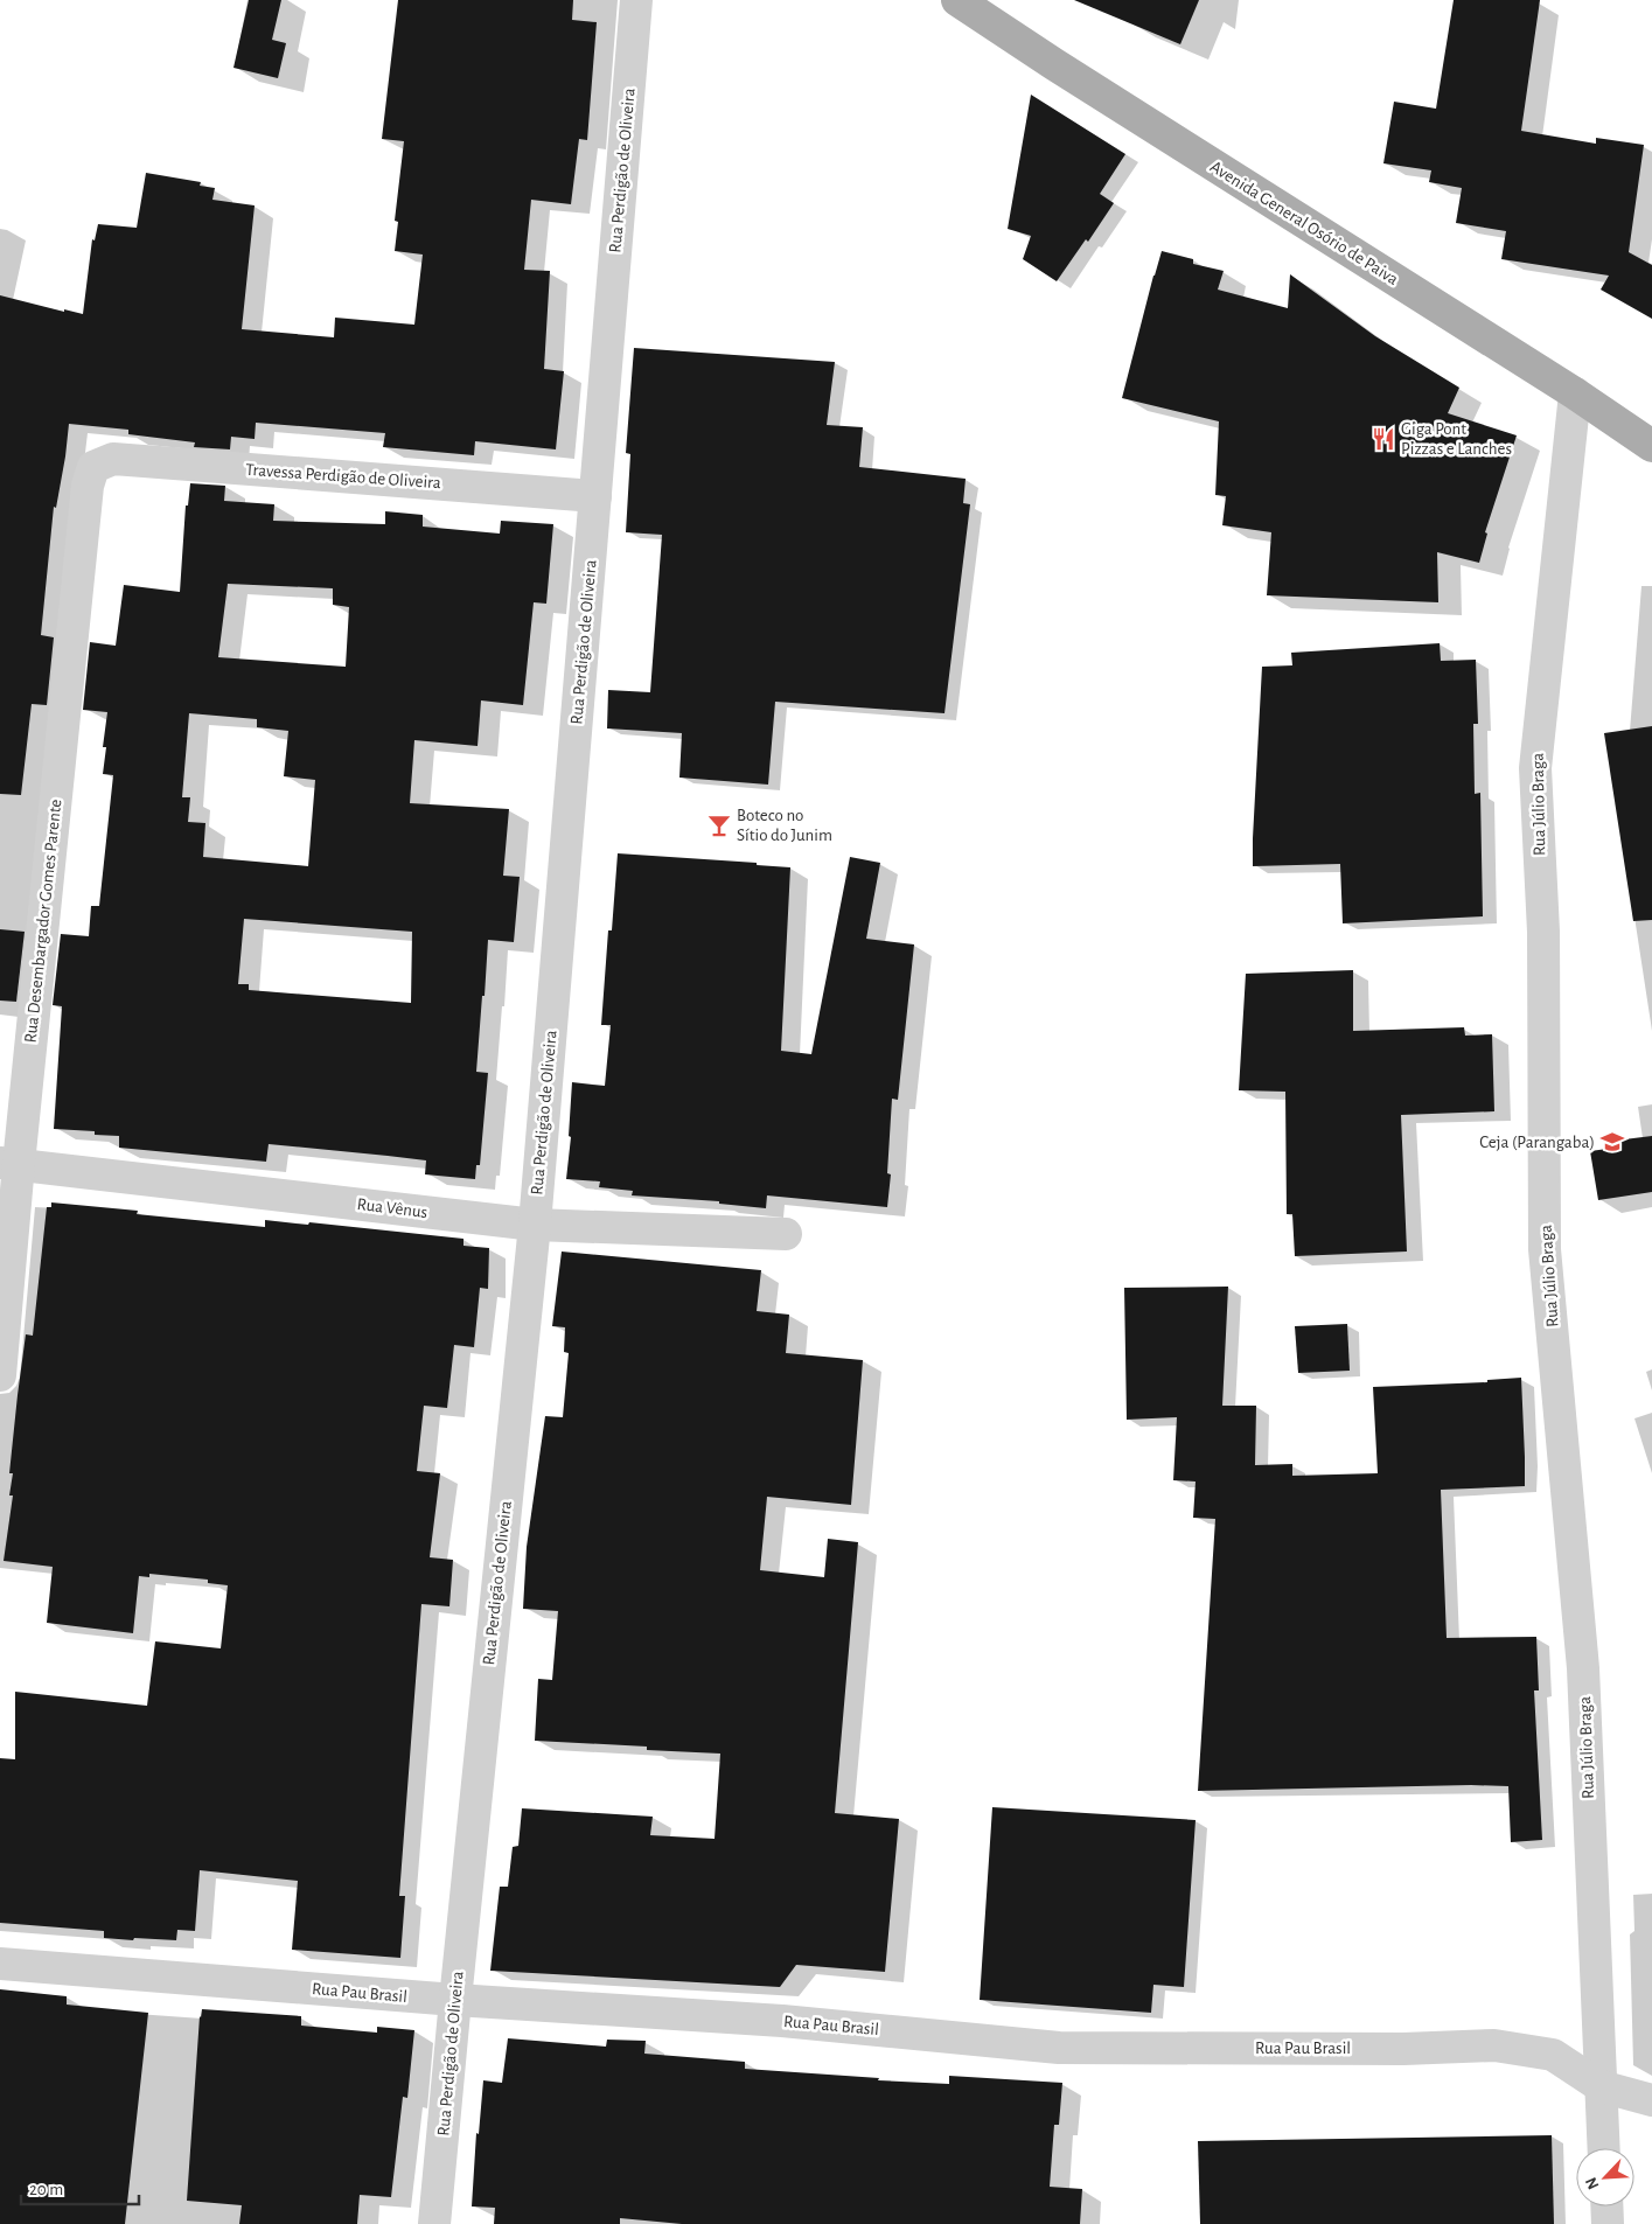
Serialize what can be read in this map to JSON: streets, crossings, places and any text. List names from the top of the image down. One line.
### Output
{"streets":{"main road":["Avenida General Osório de Paiva"],"street":["Rua Perdigão de Oliveira","Travessa Perdigão de Oliveira","Rua Júlio Braga","Rua Desembargador Gomes Parente","Rua Vênus","Rua Pau Brasil"]},"crossings":[["Rua Perdigão de Oliveira","Travessa Perdigão de Oliveira"],["Rua Perdigão de Oliveira","Rua Vênus"],["Rua Perdigão de Oliveira","Rua Pau Brasil"],["Avenida General Osório de Paiva","Rua Júlio Braga"],["Travessa Perdigão de Oliveira","Rua Desembargador Gomes Parente"],["Rua Júlio Braga","Rua Pau Brasil"],["Rua Desembargador Gomes Parente","Rua Vênus"]],"places":{"restaurant":["Giga Pont Pizzas e Lanches"],"bar":["Boteco no Sítio do Junim"],"school or university":["Ceja (Parangaba)"]},"scale_bar":"20 m","north":"bottom left"}
